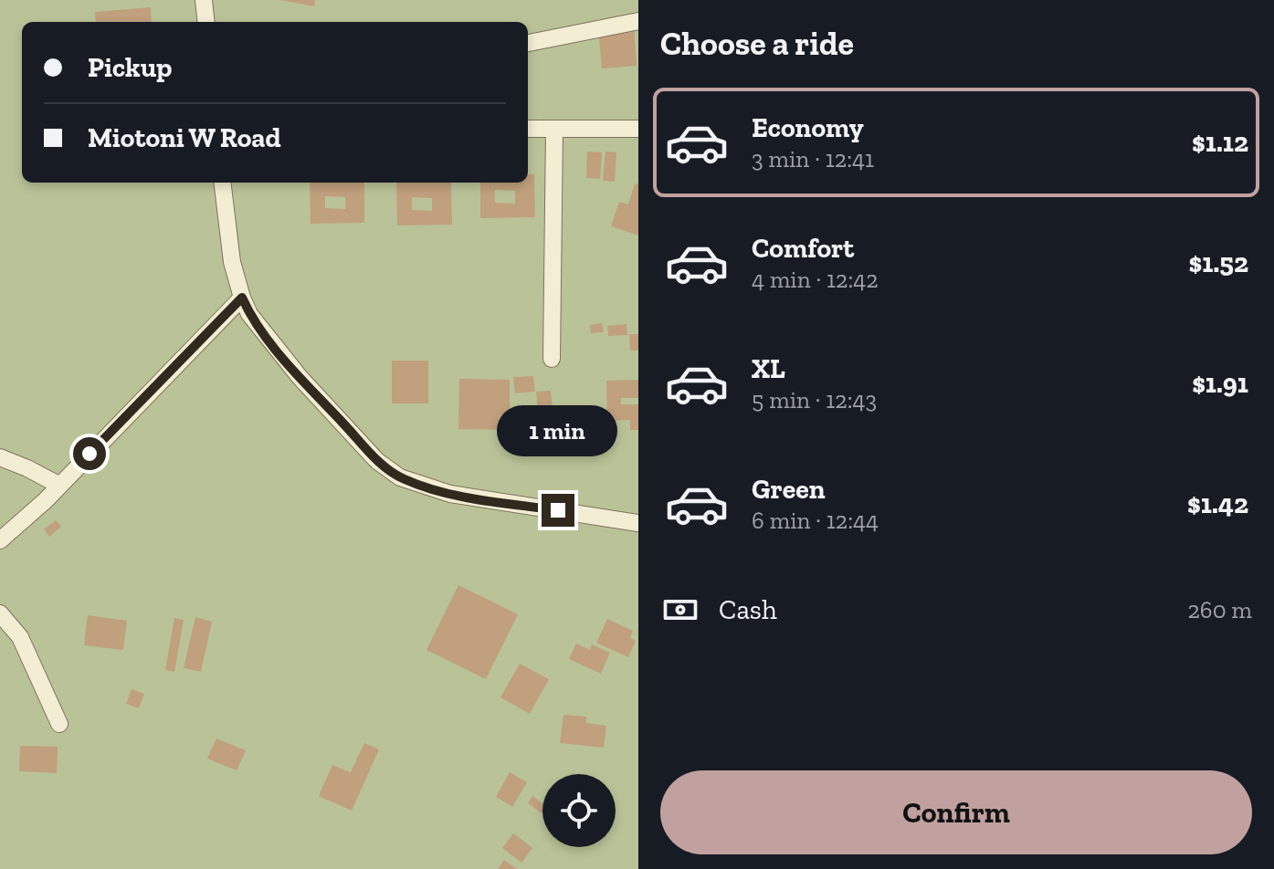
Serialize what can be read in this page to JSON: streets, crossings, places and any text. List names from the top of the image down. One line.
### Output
{"page":{"heading":"Choose a ride","banner":["Pickup","Miotoni W Road"],"list":[{"name":"Economy","note":"3 min · 12:41","value":"$1.12"},{"name":"Comfort","note":"4 min · 12:42","value":"$1.52"},{"name":"XL","note":"5 min · 12:43","value":"$1.91"},{"name":"Green","note":"6 min · 12:44","value":"$1.42"}],"bubble":"1 min","pay":["Cash","260 m"],"buttons":"Confirm"}}
